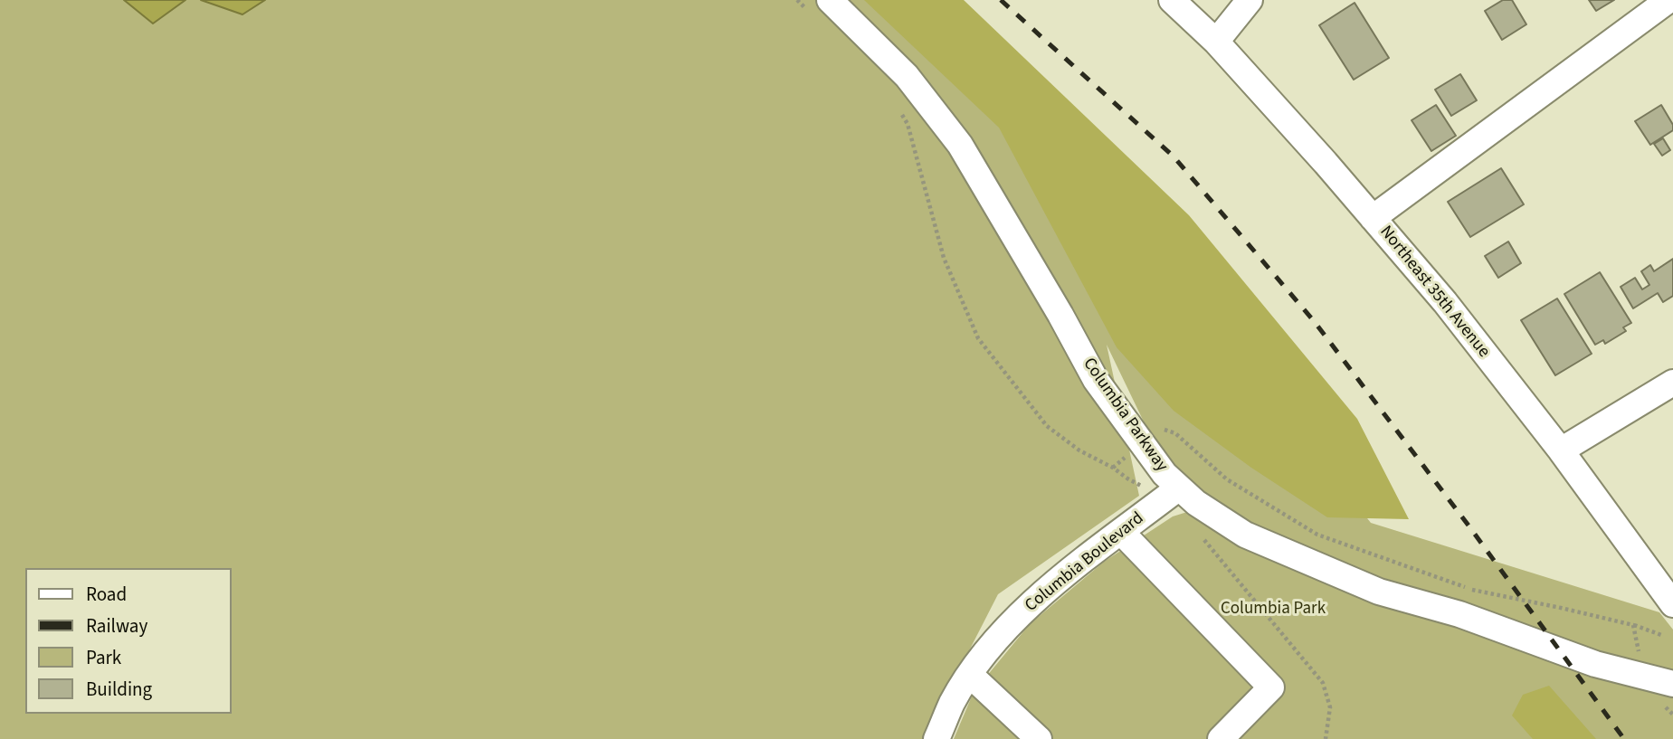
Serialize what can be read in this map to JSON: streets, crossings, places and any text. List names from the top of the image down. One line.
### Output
{"streets":{"street":["Northeast 35th Avenue","Columbia Parkway","Columbia Boulevard"]},"crossings":[["Columbia Parkway","Columbia Boulevard"]],"parks":["Columbia Park"],"legend":["Road","Railway","Park","Building"]}
